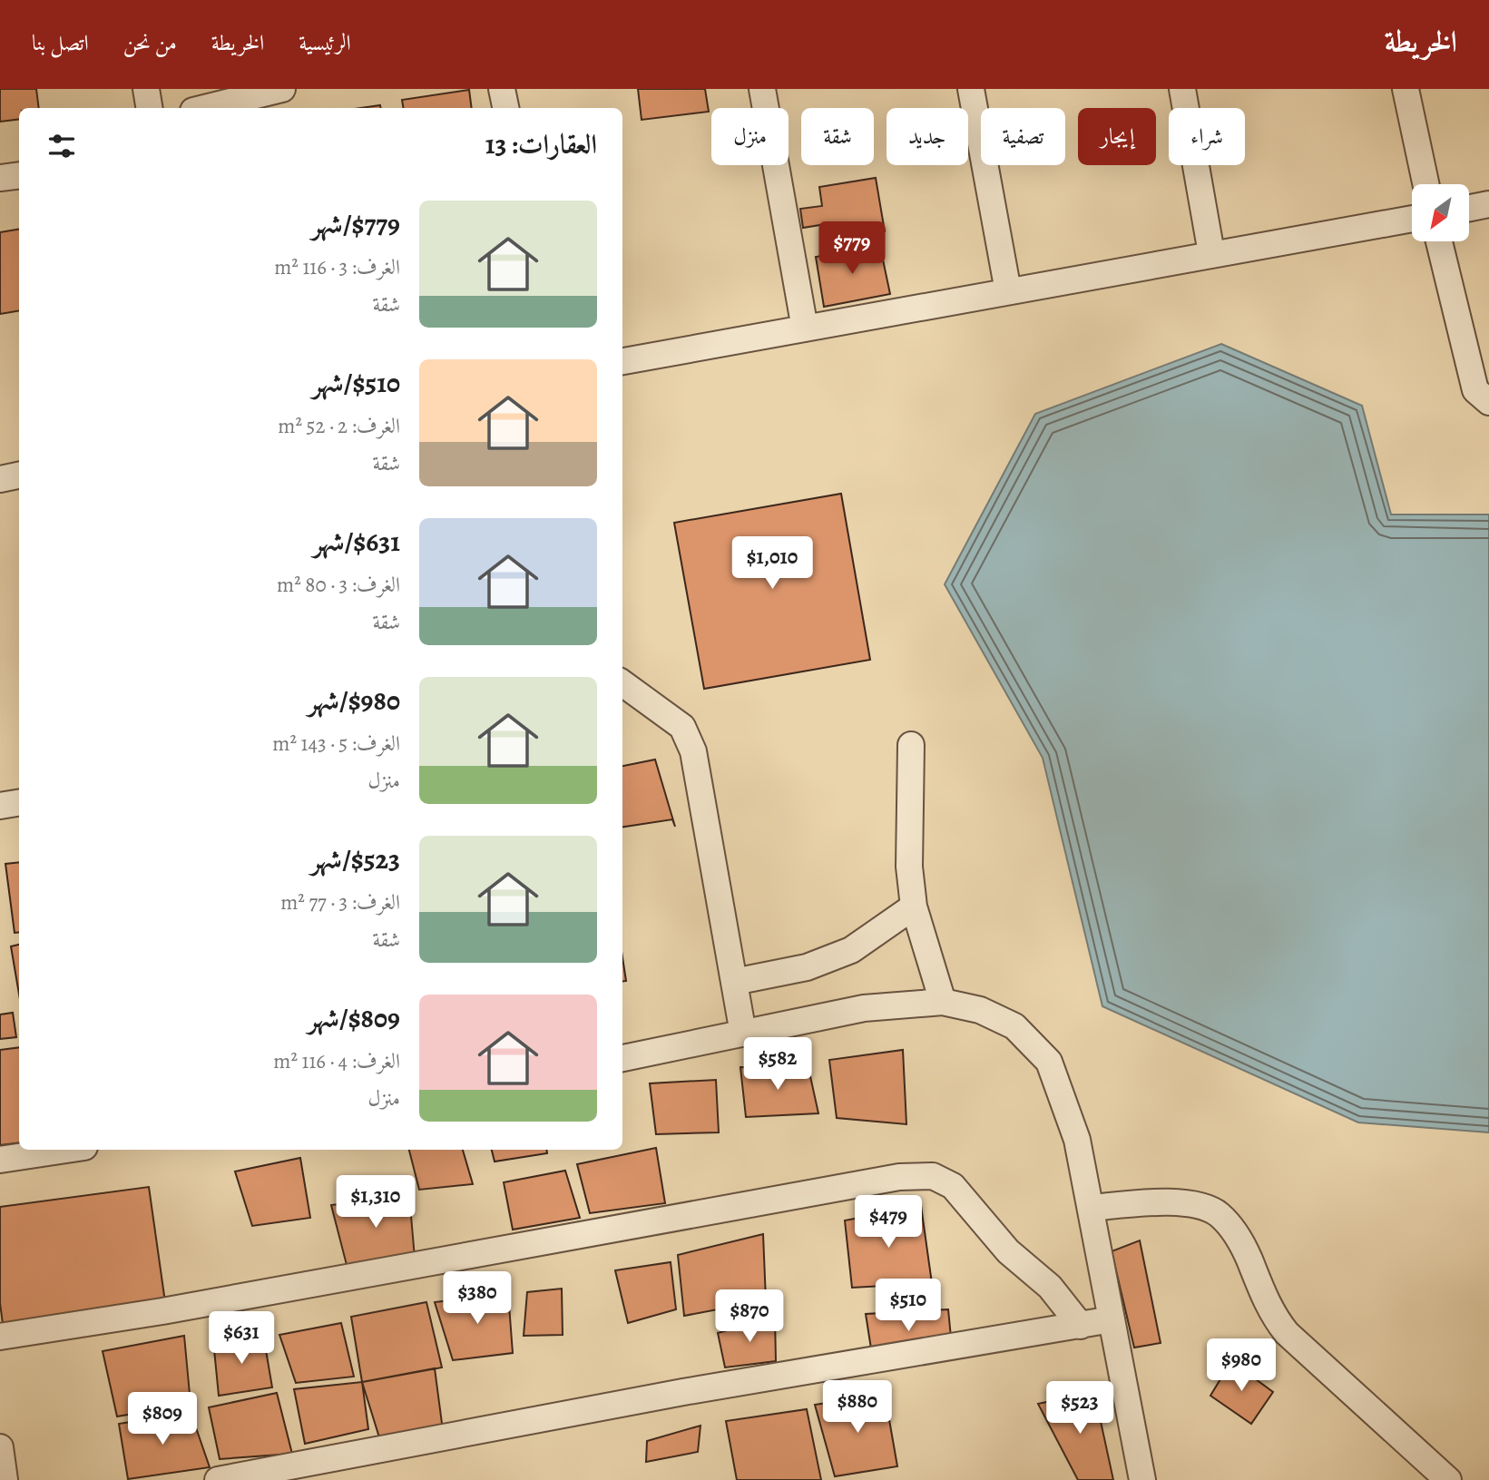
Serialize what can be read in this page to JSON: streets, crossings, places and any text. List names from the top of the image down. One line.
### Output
{"north":"bottom left","page":{"header":"الخريطة","nav":["الرئيسية","الخريطة","من نحن","اتصل بنا"],"chip":["شراء","إيجار","تصفية","جديد","شقة","منزل"],"heading":"العقارات: 13","list":[{"name":"$779/شهر","note":"الغرف: 3 · 116 m² · شقة"},{"name":"$510/شهر","note":"الغرف: 2 · 52 m² · شقة"},{"name":"$631/شهر","note":"الغرف: 3 · 80 m² · شقة"},{"name":"$980/شهر","note":"الغرف: 5 · 143 m² · منزل"},{"name":"$523/شهر","note":"الغرف: 3 · 77 m² · شقة"},{"name":"$809/شهر","note":"الغرف: 4 · 116 m² · منزل"}],"price":["$779","$1,010","$582","$1,310","$479","$380","$510","$870","$631","$980","$880","$523","$809"]}}
